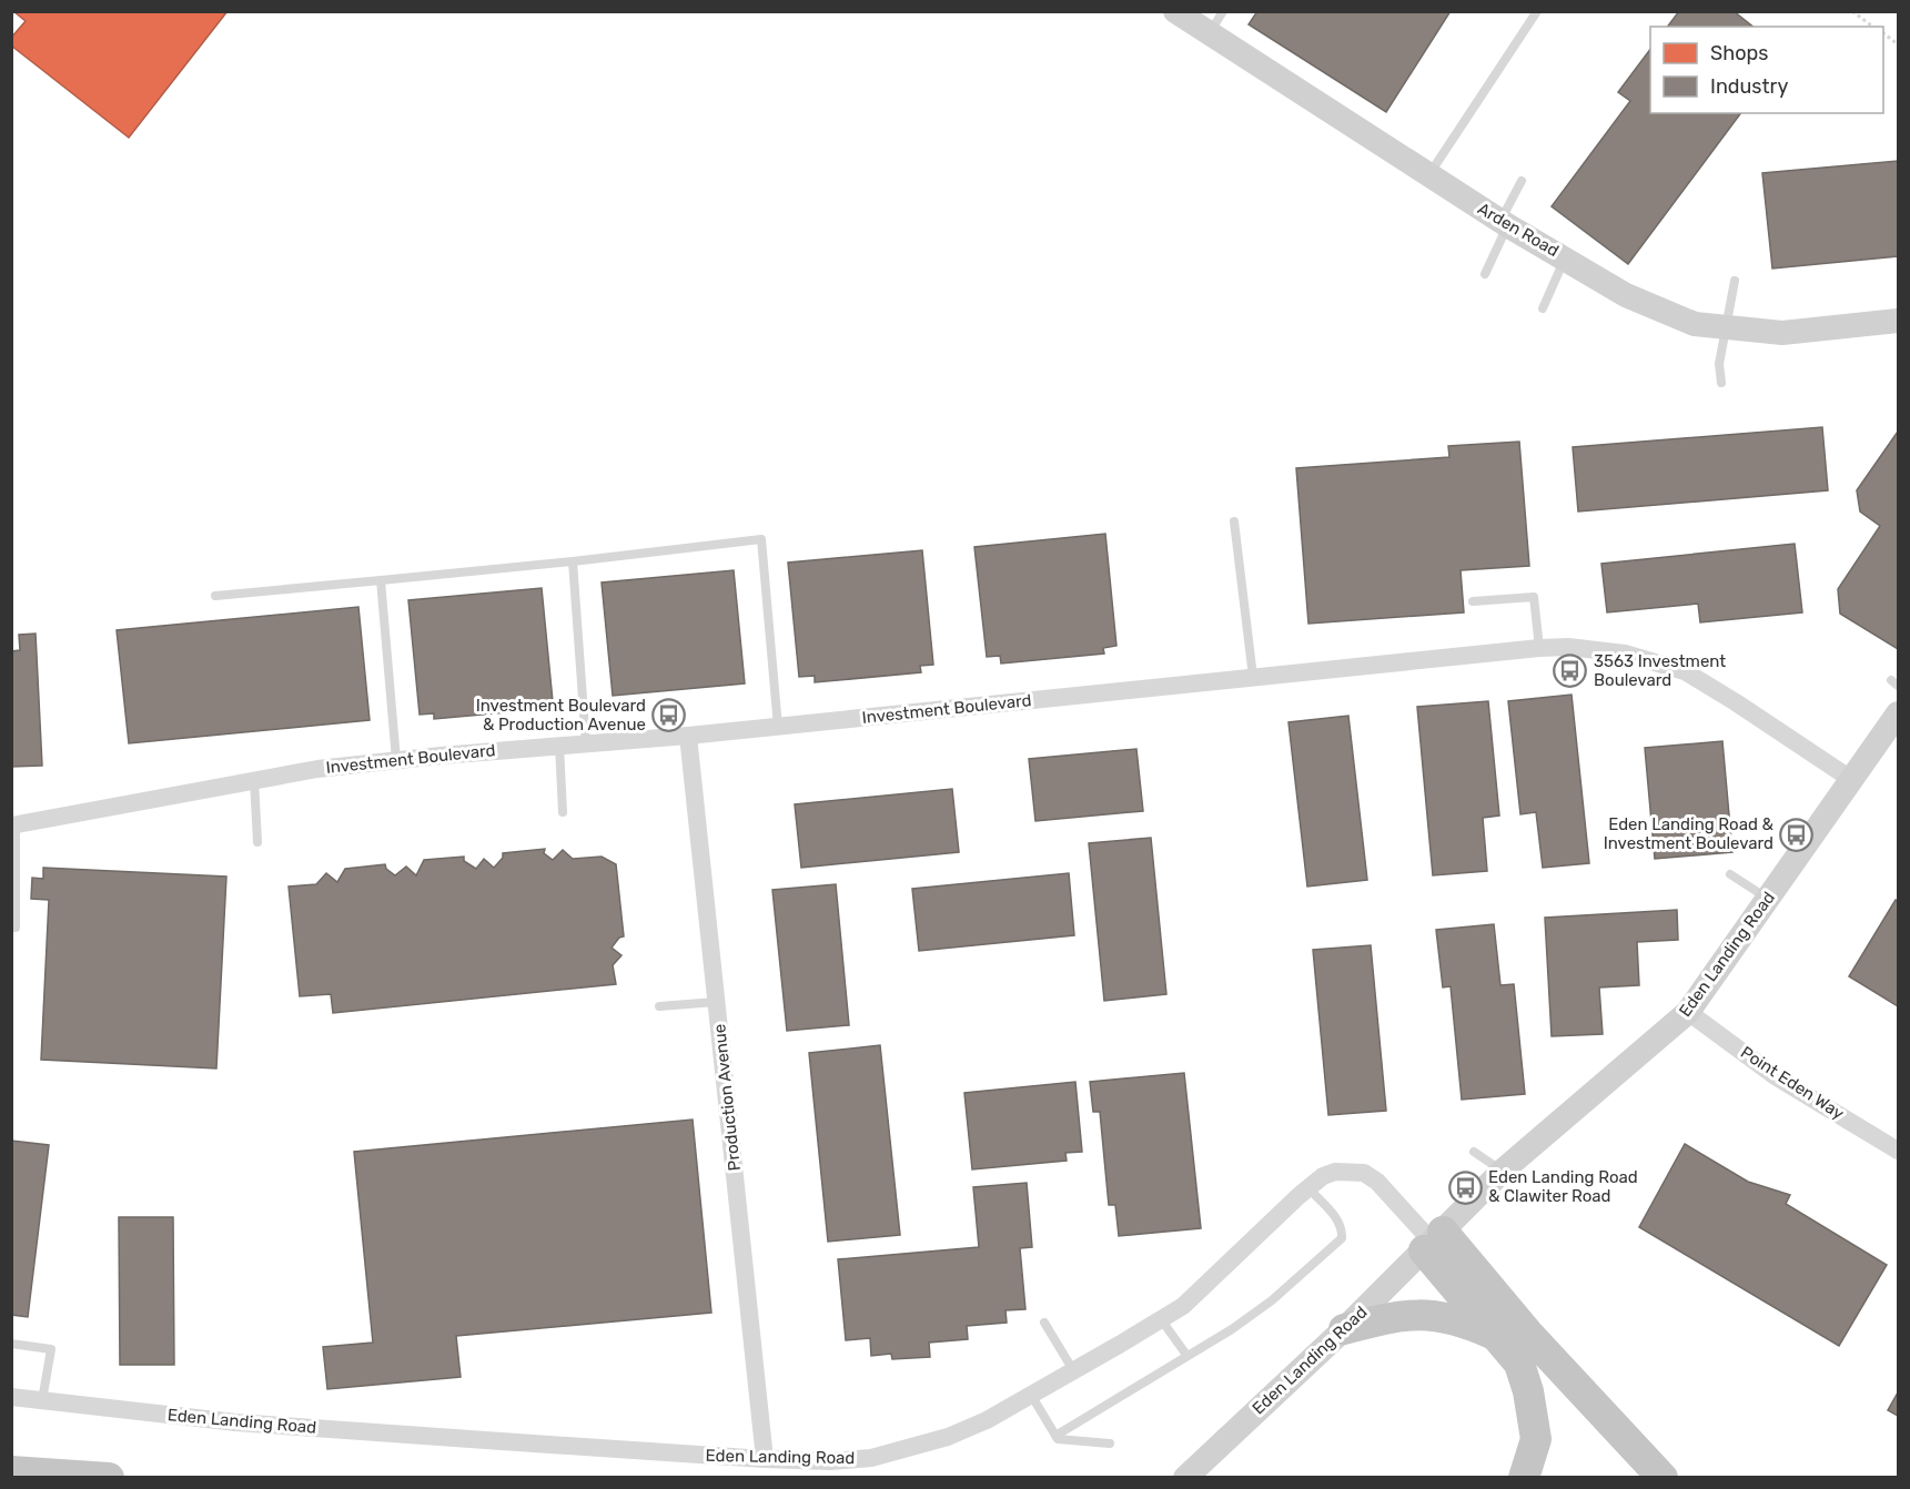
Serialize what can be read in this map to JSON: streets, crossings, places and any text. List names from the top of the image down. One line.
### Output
{"streets":{"street":["Arden Road","Investment Boulevard","Eden Landing Road","Point Eden Way","Production Avenue"]},"crossings":[["Investment Boulevard","Eden Landing Road"],["Investment Boulevard","Production Avenue"],["Eden Landing Road","Point Eden Way"],["Eden Landing Road","Production Avenue"]],"places":{"bus stop":["3563 Investment Boulevard","Investment Boulevard & Production Avenue","Eden Landing Road & Investment Boulevard","Eden Landing Road & Clawiter Road"]},"legend":["Shops","Industry"]}
